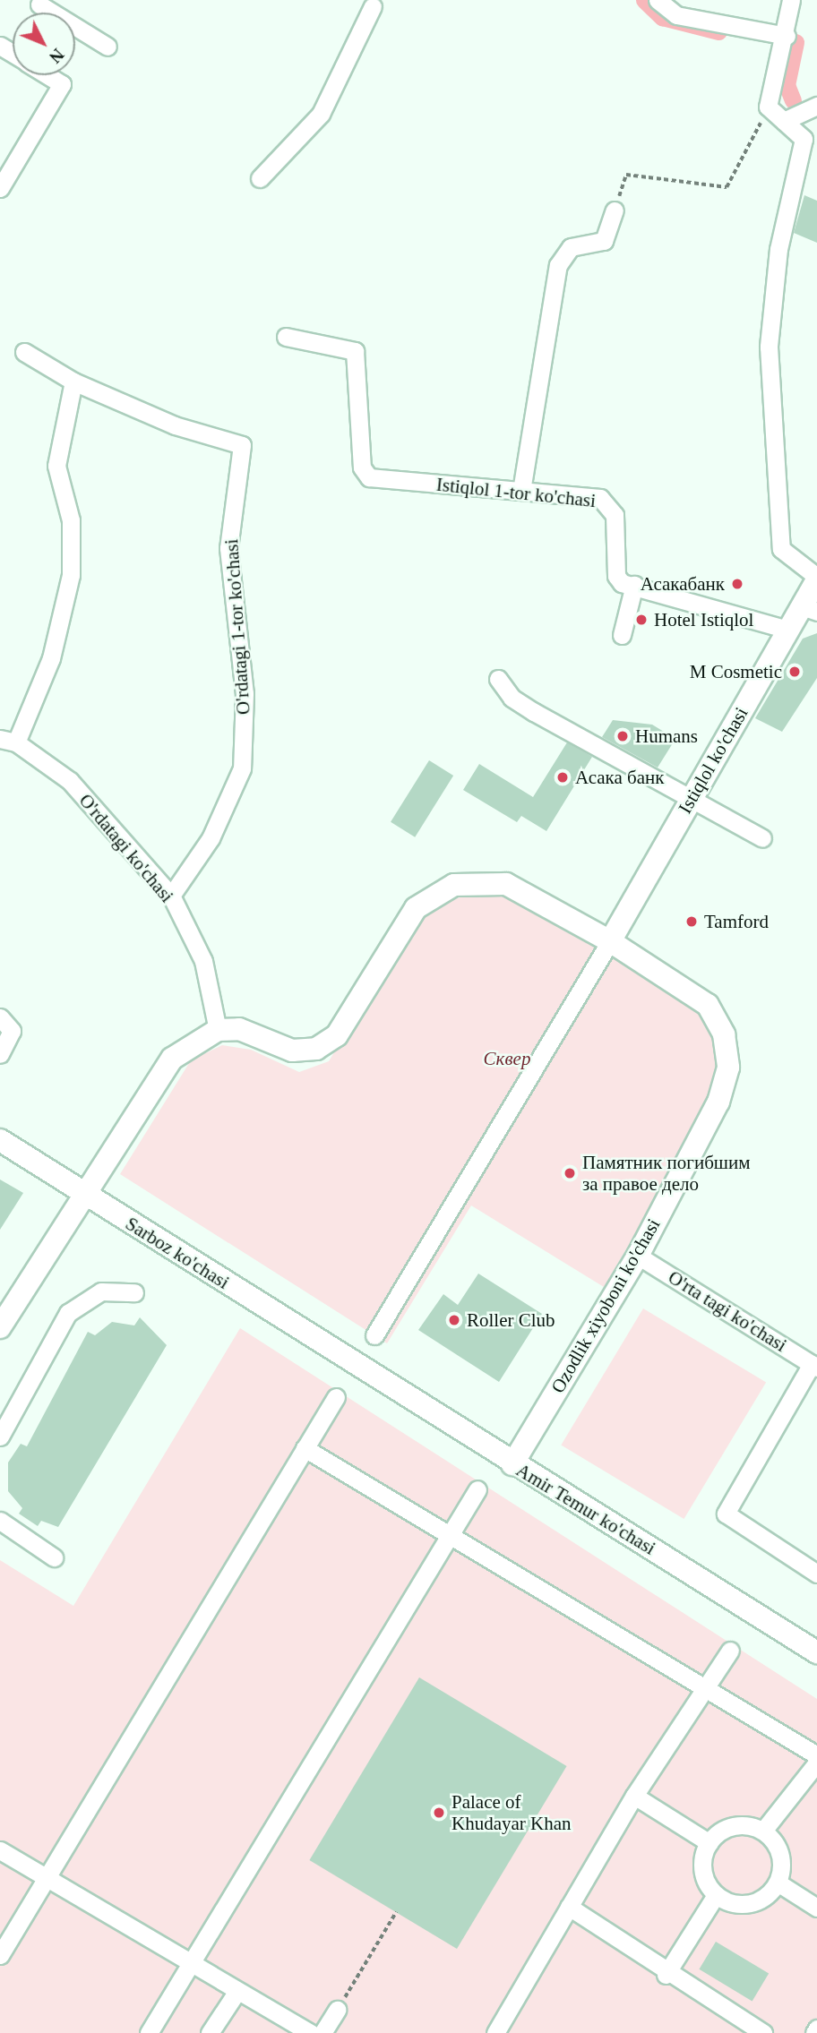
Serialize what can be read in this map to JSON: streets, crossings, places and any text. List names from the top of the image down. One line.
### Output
{"streets":{"main road":["Istiqlol ko'chasi","Sarboz ko'chasi","Ozodlik xiyoboni ko'chasi","Amir Temur ko'chasi"],"street":["Istiqlol 1-tor ko'chasi","O'rdatagi 1-tor ko'chasi","O'rdatagi ko'chasi","O'rta tagi ko'chasi"]},"crossings":[["O'rdatagi 1-tor ko'chasi","O'rdatagi ko'chasi"],["Istiqlol ko'chasi","Ozodlik xiyoboni ko'chasi"],["O'rdatagi ko'chasi","Ozodlik xiyoboni ko'chasi"],["Sarboz ko'chasi","Amir Temur ko'chasi"],["Ozodlik xiyoboni ko'chasi","O'rta tagi ko'chasi"],["Ozodlik xiyoboni ko'chasi","Amir Temur ko'chasi"]],"parks":["Сквер"],"places":["Асакабанк","Hotel Istiqlol","M Cosmetic","Humans","Асака банк","Tamford","Памятник погибшим за правое дело","Roller Club","Palace of Khudayar Khan"],"north":"bottom right"}
